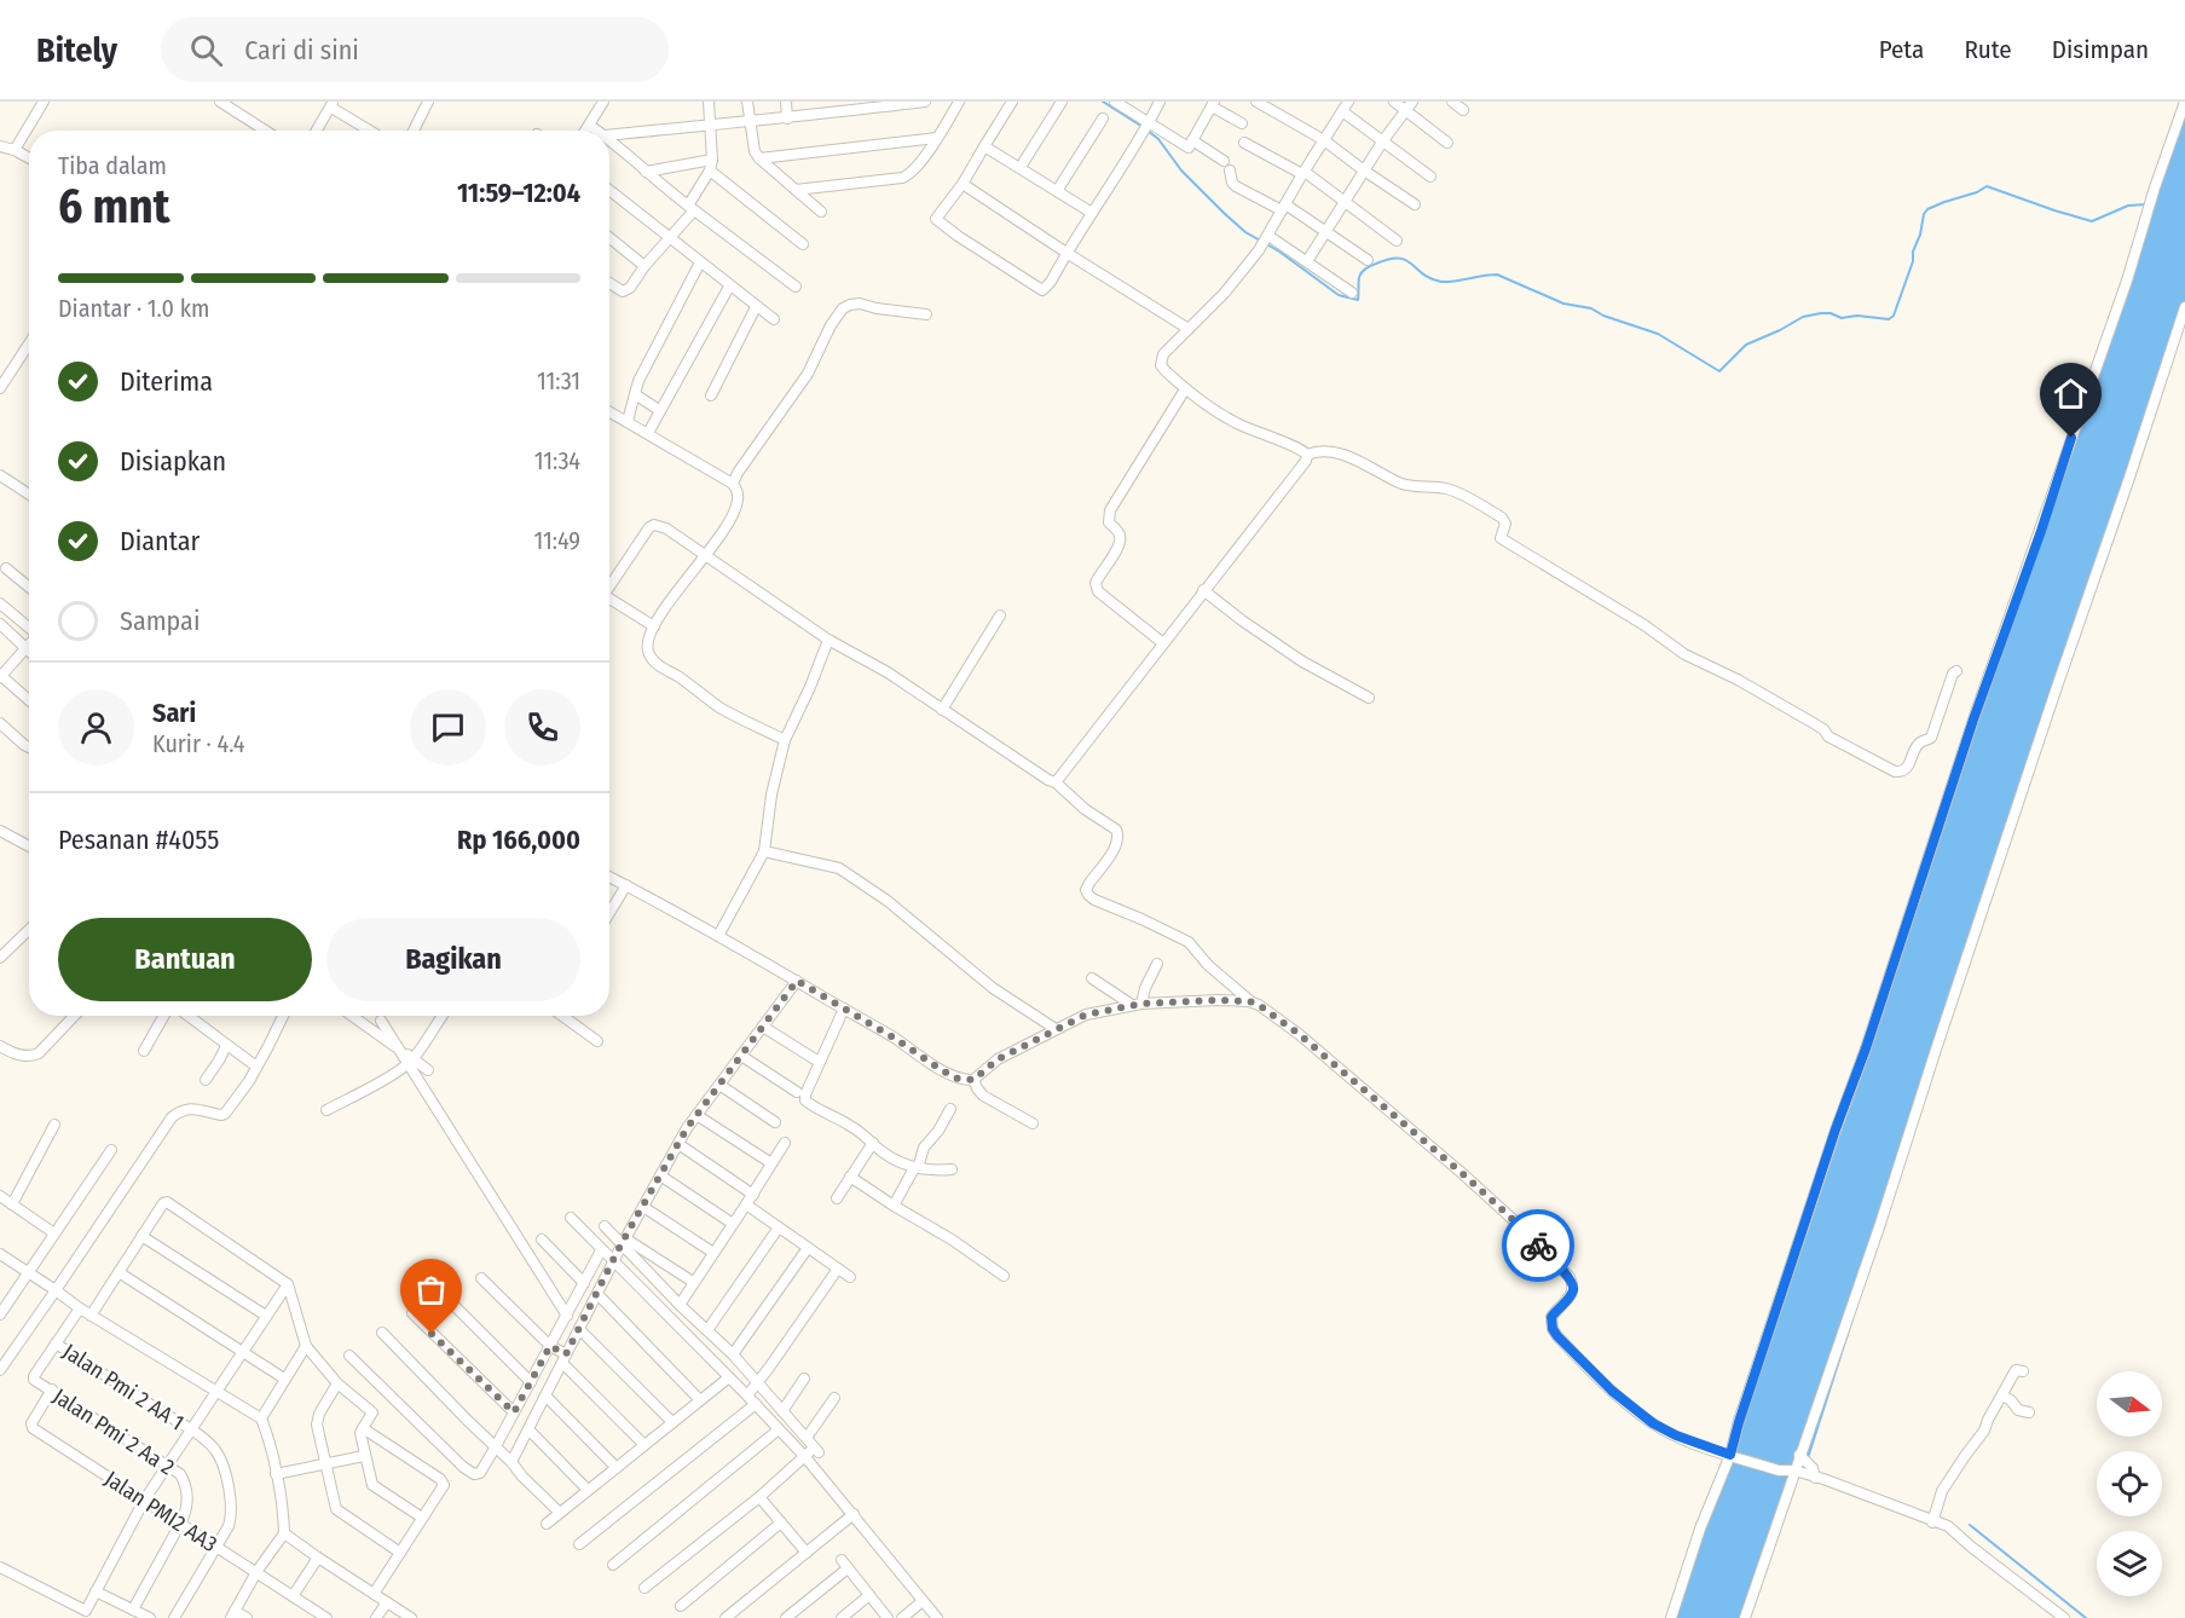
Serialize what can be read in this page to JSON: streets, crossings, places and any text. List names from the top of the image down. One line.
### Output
{"streets":{"street":["Jalan Pmi 2 AA 1","Jalan Pmi 2 Aa 2","Jalan PMI2 AA3"]},"crossings":[["Jalan Pmi 2 AA 1","Jalan Pmi 2 Aa 2"],["Jalan Pmi 2 AA 1","Jalan PMI2 AA3"],["Jalan Pmi 2 Aa 2","Jalan PMI2 AA3"]],"north":"right","page":{"header":"Bitely","search":"Cari di sini","nav":["Peta","Rute","Disimpan"],"heading":["6 mnt","Tiba dalam","11:59–12:04"],"panel":["Sari","Kurir · 4.4","Pesanan #4055","Rp 166,000"],"bar":"Diantar · 1.0 km","list":[["Diterima","11:31"],["Disiapkan","11:34"],["Diantar","11:49"],"Sampai"],"buttons":["Bantuan","Bagikan"]}}
